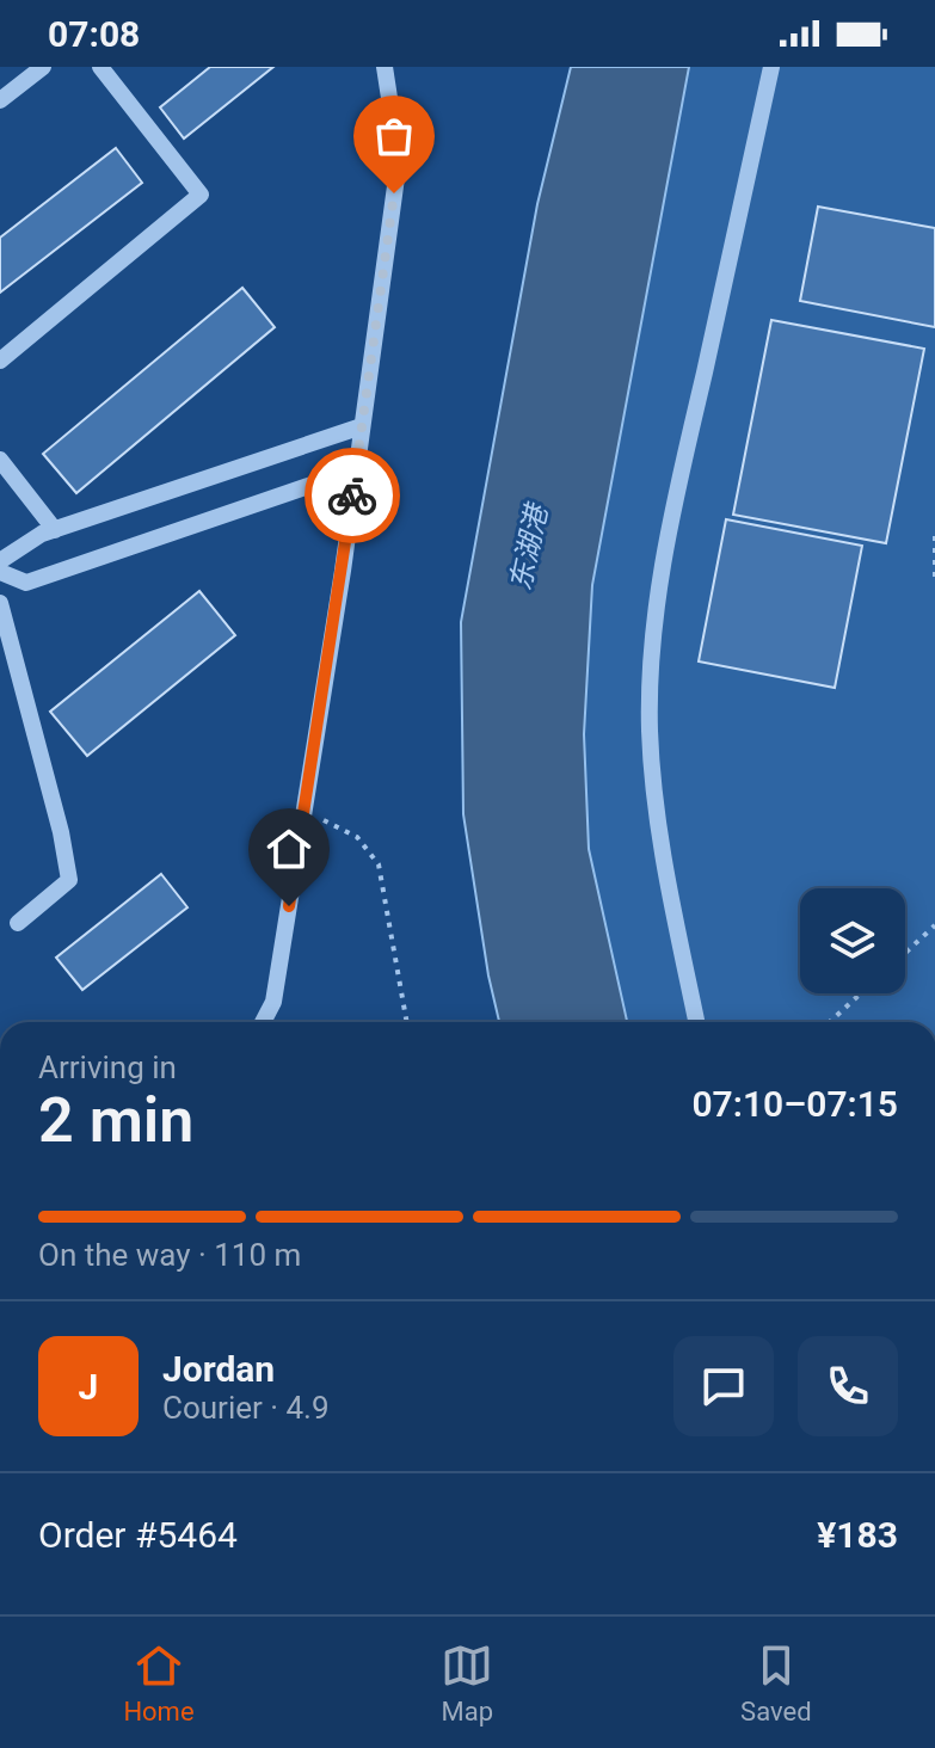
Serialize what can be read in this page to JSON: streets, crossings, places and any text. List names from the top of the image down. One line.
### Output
{"water":["东湖港"],"page":{"status":"07:08","heading":["2 min","Arriving in","07:10–07:15"],"panel":["Jordan","Courier · 4.9","Order #5464","¥183"],"bar":"On the way · 110 m","round":"J","tabs":["Home","Map","Saved"]}}
